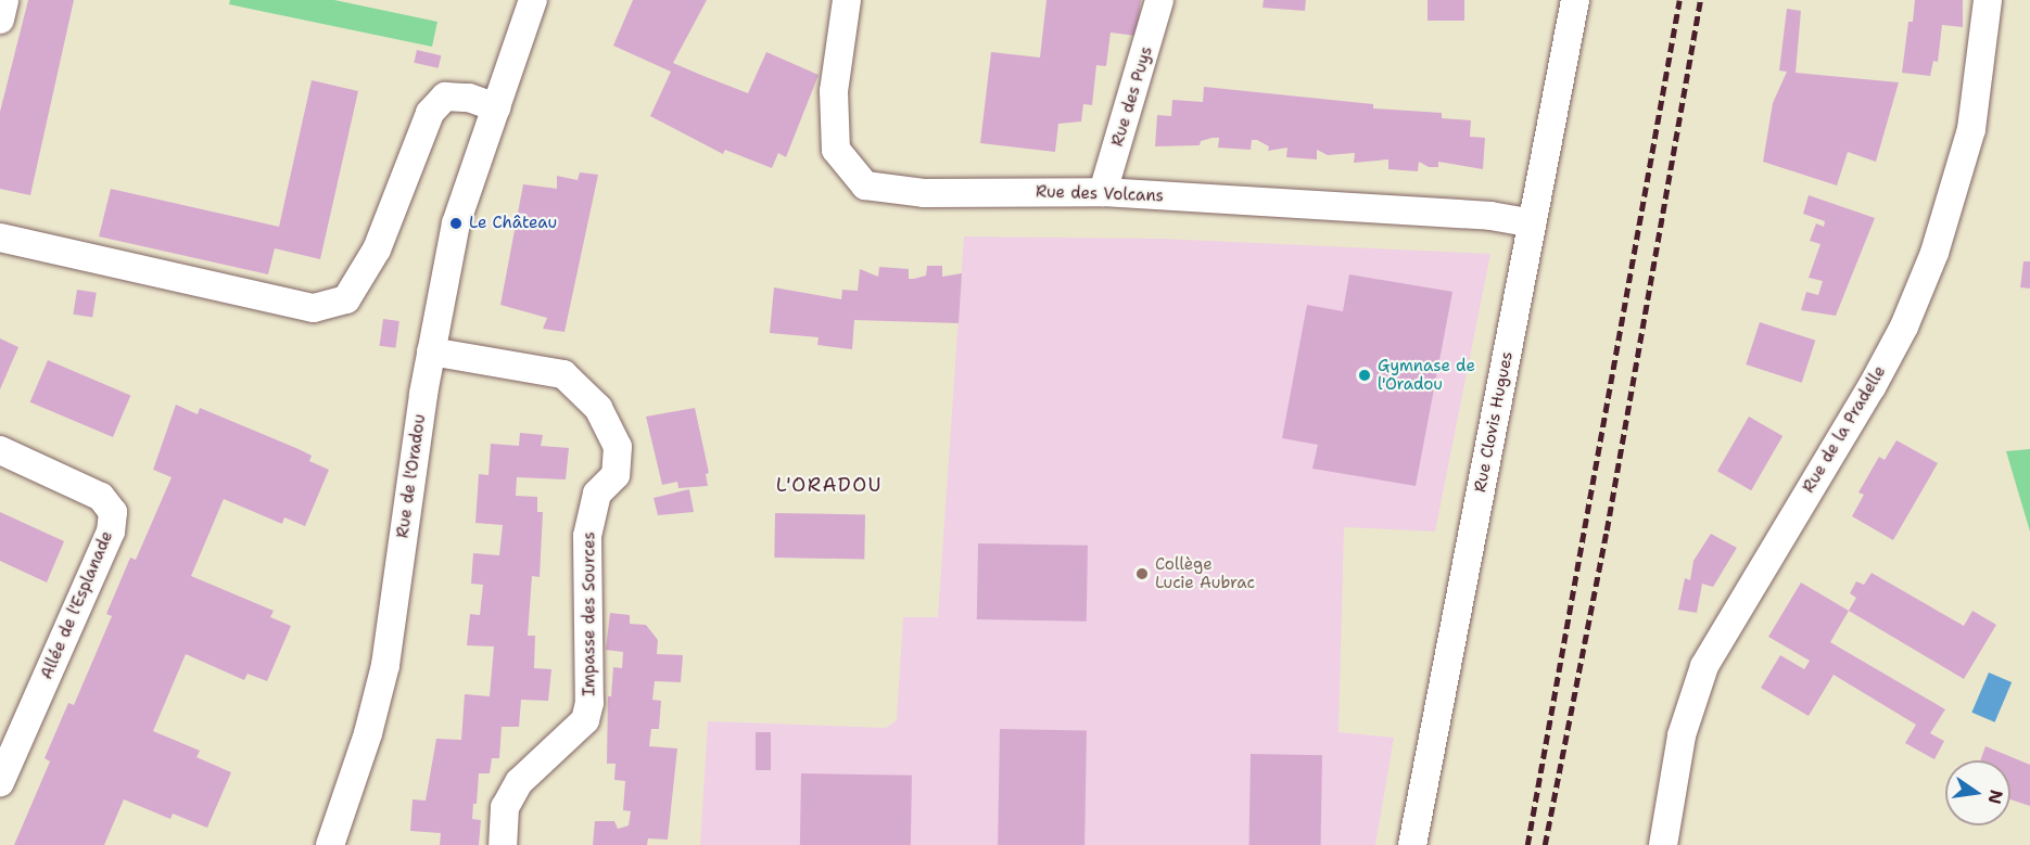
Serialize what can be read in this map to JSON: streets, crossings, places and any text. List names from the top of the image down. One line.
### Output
{"streets":{"street":["Rue des Puys","Rue des Volcans","Rue Clovis Hugues","Rue de la Pradelle","Rue de l'Oradou","Allée de l'Esplanade","Impasse des Sources"]},"crossings":[["Rue des Puys","Rue des Volcans"],["Rue des Volcans","Rue Clovis Hugues"],["Rue de l'Oradou","Impasse des Sources"]],"districts":["L'ORADOU"],"places":["Le Château","Gymnase de l'Oradou","Collège Lucie Aubrac"],"north":"right"}
